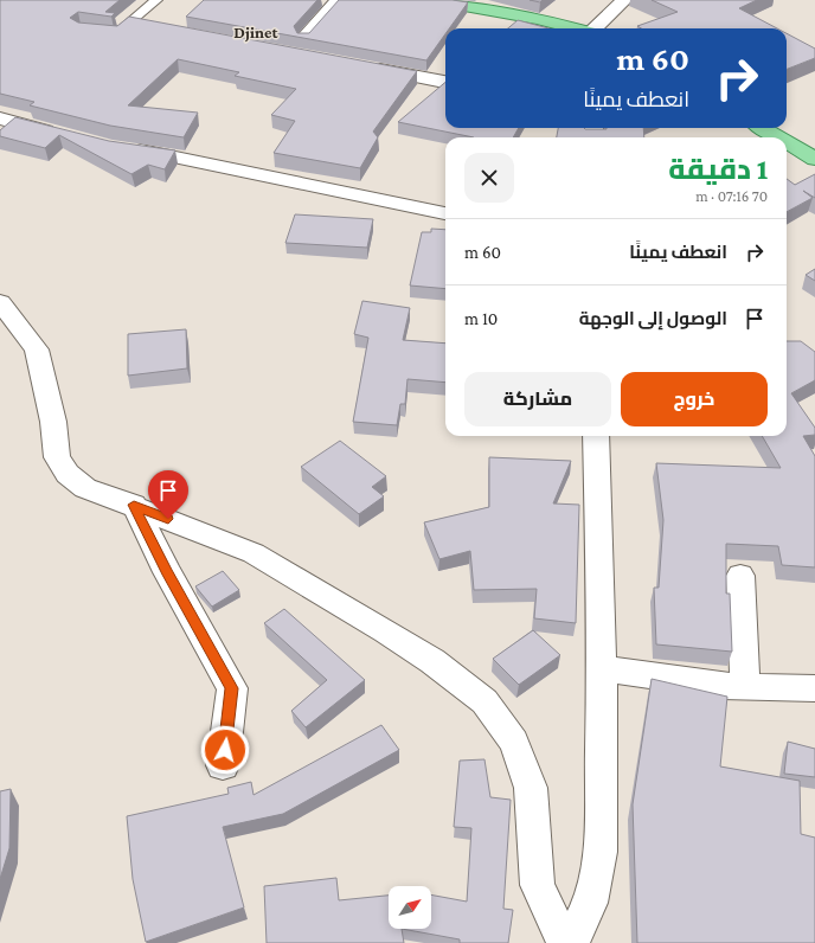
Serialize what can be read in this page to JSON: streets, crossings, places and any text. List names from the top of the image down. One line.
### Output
{"districts":["Djinet"],"north":"top right","page":{"turn":["60 m","انعطف يمينًا"],"heading":["1 دقيقة","70 m · 07:16"],"list":[{"name":"انعطف يمينًا","value":"60 m"},{"name":"الوصول إلى الوجهة","value":"10 m"}],"buttons":["خروج","مشاركة"]}}
